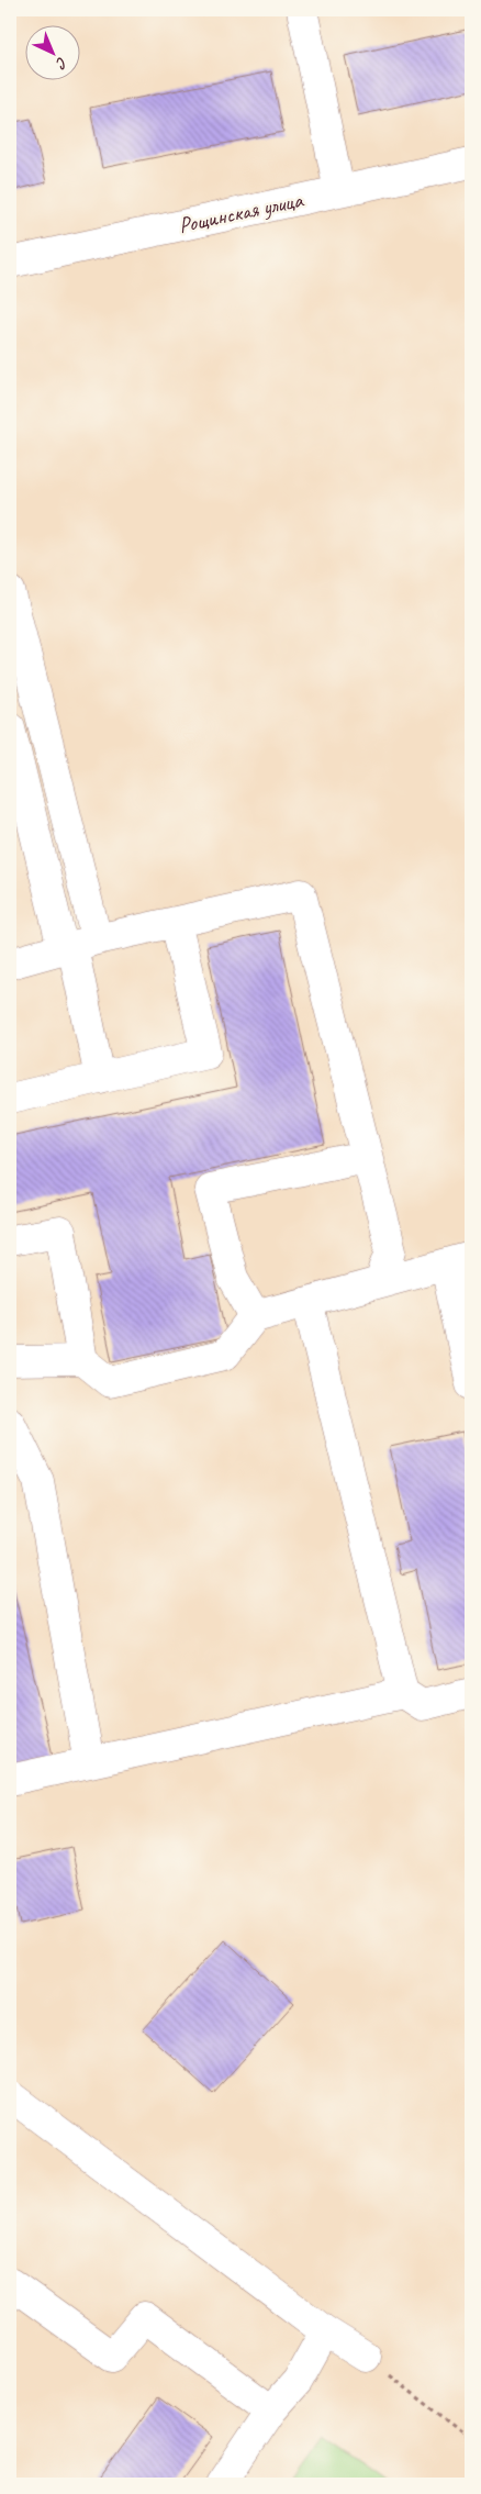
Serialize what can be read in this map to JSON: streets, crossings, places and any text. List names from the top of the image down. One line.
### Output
{"streets":{"street":["Рощинская улица"]},"north":"bottom right"}
